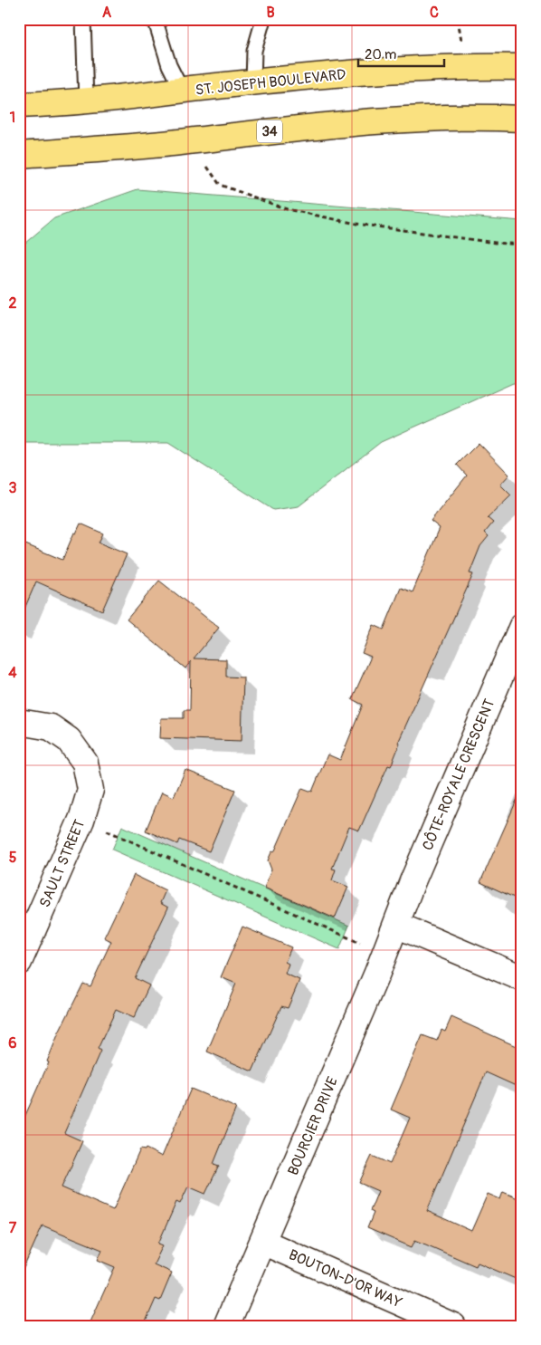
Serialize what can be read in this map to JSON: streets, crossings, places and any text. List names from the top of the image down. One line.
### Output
{"streets":{"main road":["ST. JOSEPH BOULEVARD","34"],"street":["CÔTE-ROYALE CRESCENT","SAULT STREET","BOURCIER DRIVE","BOUTON-D'OR WAY"]},"crossings":[["CÔTE-ROYALE CRESCENT","BOURCIER DRIVE"],["BOURCIER DRIVE","BOUTON-D'OR WAY"]],"scale_bar":"20 m","grid":{"columns":["A","B","C"],"rows":["1","2","3","4","5","6","7"]}}
